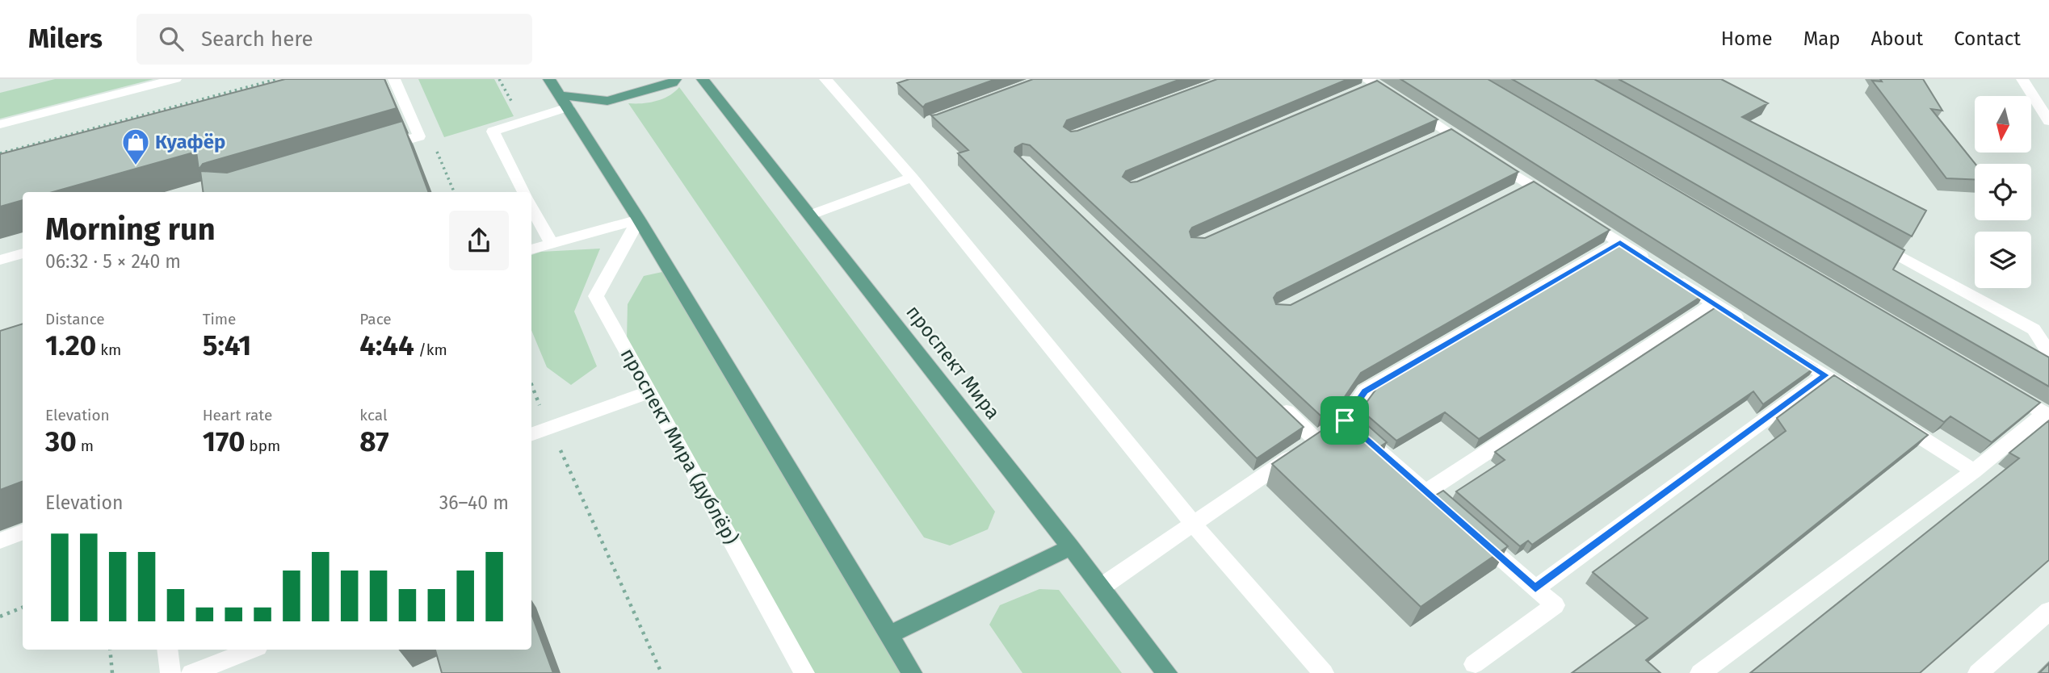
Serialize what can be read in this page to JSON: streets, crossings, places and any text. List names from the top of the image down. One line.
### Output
{"streets":{"main road":["проспект Мира"],"street":["проспект Мира (дублёр)"]},"places":{"shop":["Куафёр"]},"north":"bottom","page":{"header":"Milers","search":"Search here","nav":["Home","Map","About","Contact"],"heading":["Morning run","06:32 · 5 × 240 m"],"stats":[["Distance","1.20 km"],["Time","5:41"],["Pace","4:44 /km"],["Elevation","30 m"],["Heart rate","170 bpm"],["kcal","87"]],"chart":["Elevation","36–40 m"]}}
